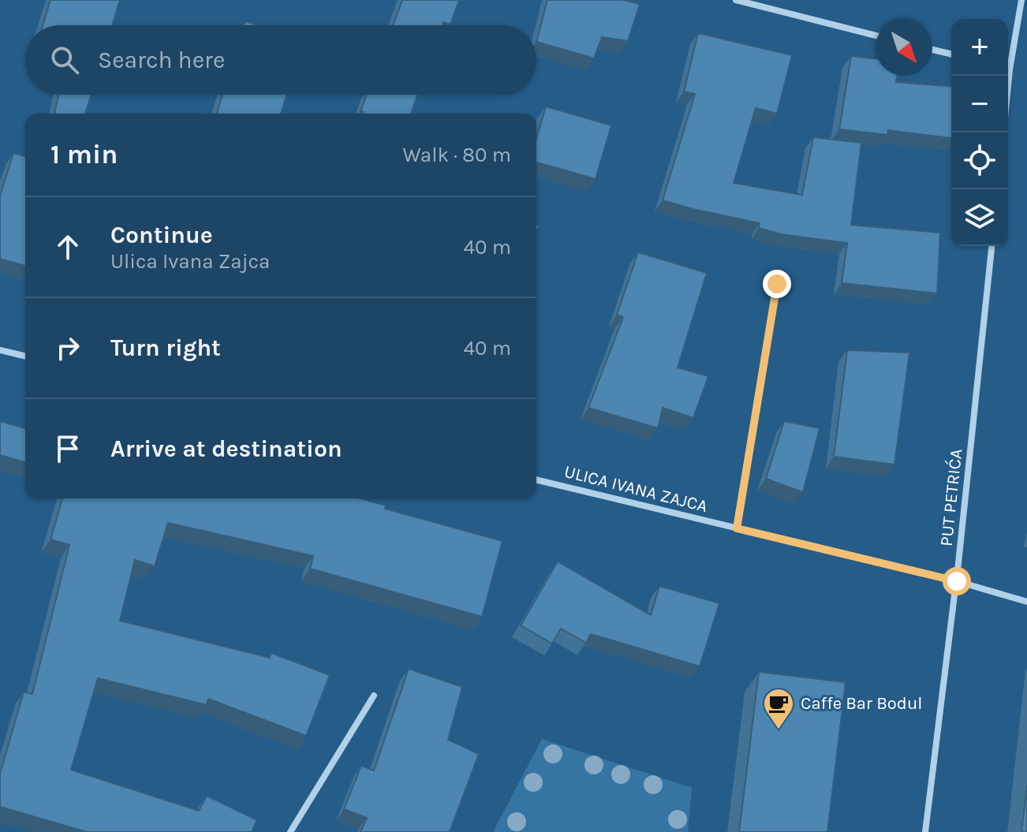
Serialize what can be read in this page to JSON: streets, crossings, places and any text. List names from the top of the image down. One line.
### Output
{"streets":{"street":["ULICA IVANA ZAJCA","PUT PETRIĆA"]},"crossings":[["ULICA IVANA ZAJCA","PUT PETRIĆA"]],"places":{"cafe":["Caffe Bar Bodul"]},"north":"bottom right","page":{"map_buttons":["+","−"],"search":"Search here","heading":["1 min","Walk · 80 m"],"list":[["Continue","Ulica Ivana Zajca","40 m"],["Turn right","40 m"],"Arrive at destination"]}}
